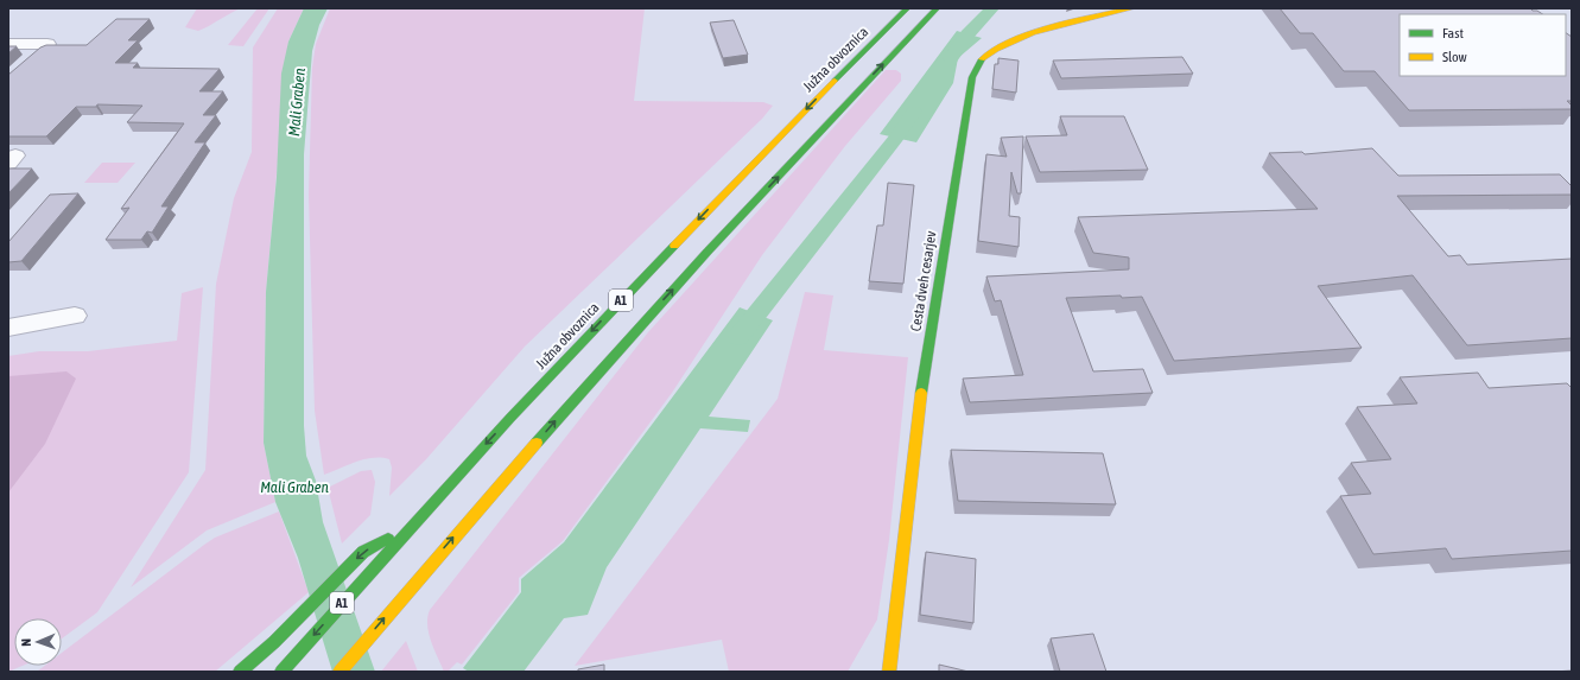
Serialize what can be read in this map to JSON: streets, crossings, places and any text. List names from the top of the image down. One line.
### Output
{"streets":{"main road":["Južna obvoznica","Cesta dveh cesarjev","A1"]},"water":["Mali Graben"],"legend":["Fast","Slow"],"north":"left"}
